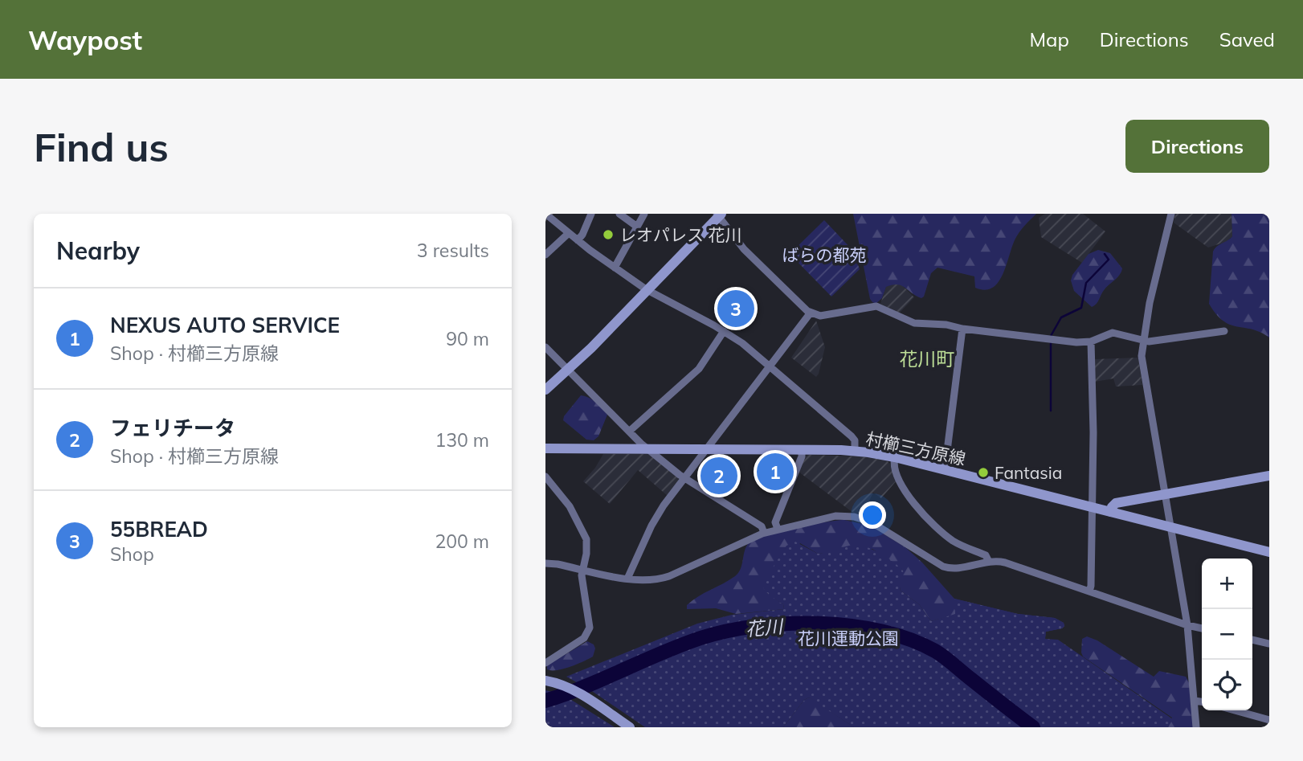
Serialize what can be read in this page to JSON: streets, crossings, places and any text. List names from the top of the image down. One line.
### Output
{"streets":{"main road":["村櫛三方原線"]},"districts":["花川町"],"water":["花川"],"parks":["ばらの都苑","花川運動公園"],"places":["レオパレス 花川","Fantasia"],"page":{"header":"Waypost","nav":["Map","Directions","Saved"],"buttons":"Directions","title":"Find us","heading":["Nearby","3 results"],"list":[{"mark":"1","name":"NEXUS AUTO SERVICE","note":"Shop · 村櫛三方原線","value":"90 m"},{"mark":"2","name":"フェリチータ","note":"Shop · 村櫛三方原線","value":"130 m"},{"mark":"3","name":"55BREAD","note":"Shop","value":"200 m"}],"pins":["3","1","2"],"map_buttons":["+","−"]}}
